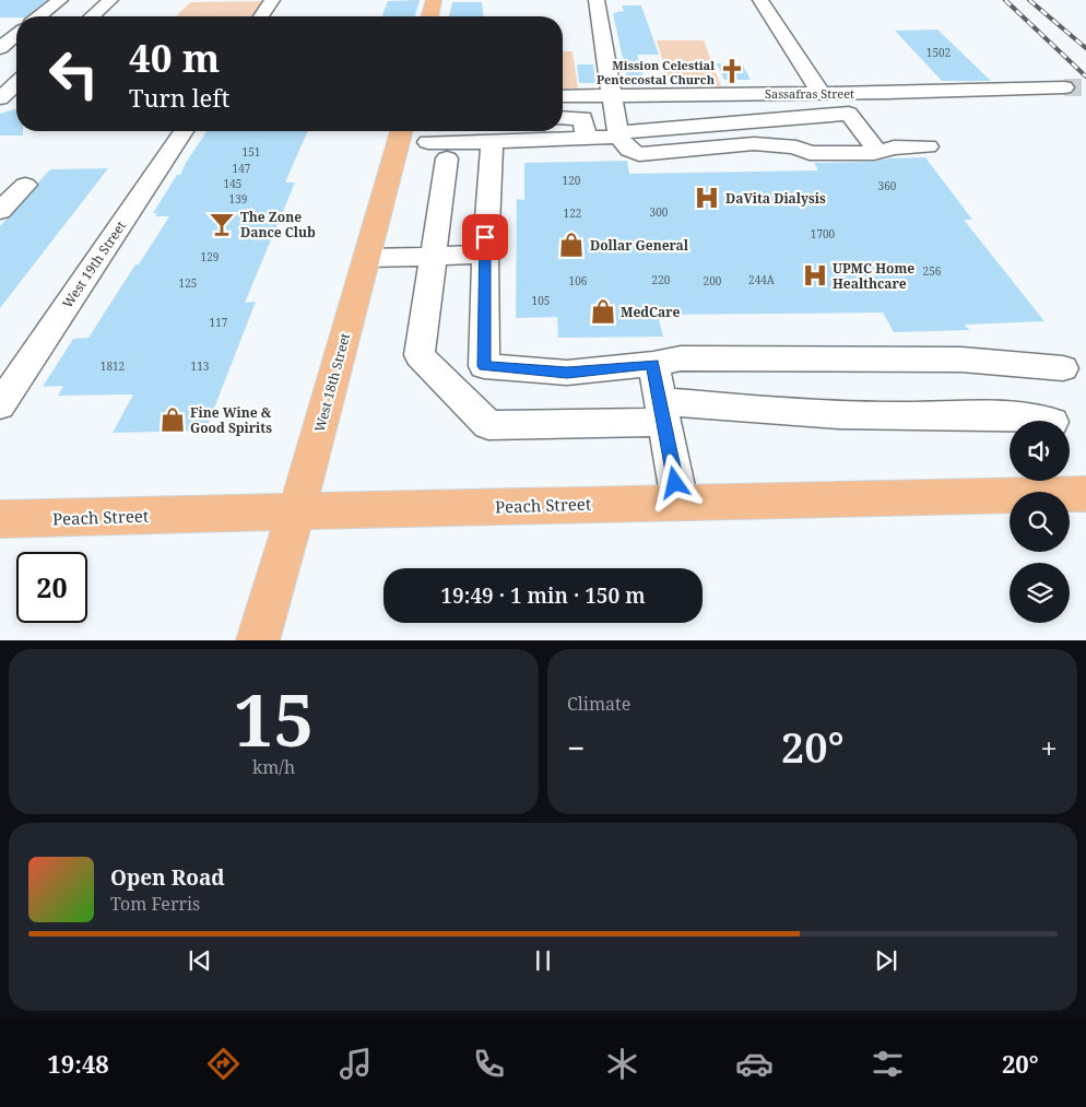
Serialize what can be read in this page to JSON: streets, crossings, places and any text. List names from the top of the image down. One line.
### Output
{"streets":{"main road":["West 18th Street","Peach Street"],"street":["Sassafras Street","West 19th Street"]},"crossings":[["West 18th Street","Peach Street"]],"places":{"church":["Mission Celestial Pentecostal Church"],"hospital":["DaVita Dialysis","UPMC Home Healthcare"],"bar":["The Zone Dance Club"],"shop":["Dollar General","MedCare","Fine Wine & Good Spirits"]},"house_numbers":["1502","151","147","120","145","360","139","300","122","1700","129","256","220","244A","106","200","125","105","117","1812","113"],"page":{"turn":["40 m","Turn left"],"limit":"20","trip":"19:49 · 1 min · 150 m","tile":[["15","km/h"],"Climate"],"heat":["−","20°","+"],"song":["Open Road","Tom Ferris"],"tabs":["19:48","20°"]}}
